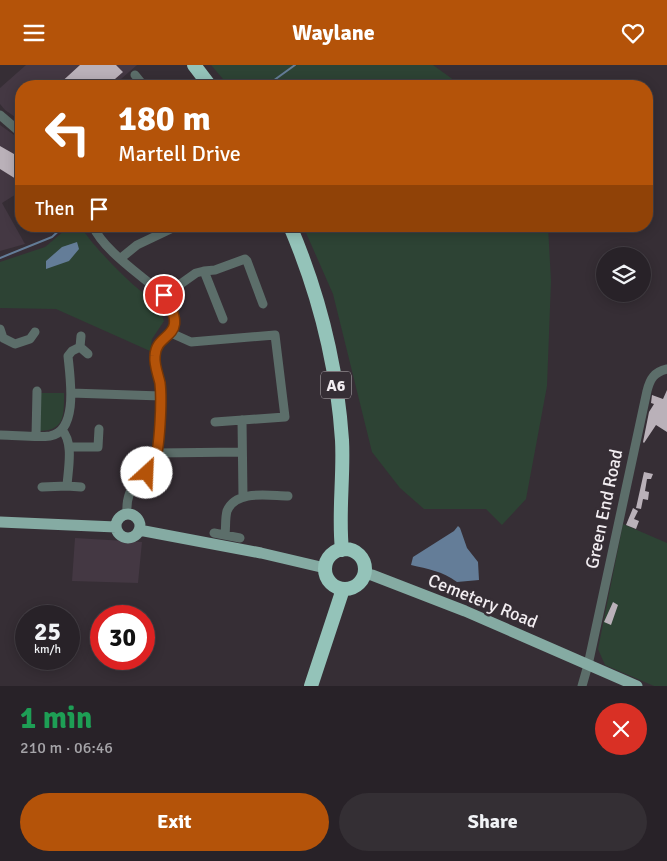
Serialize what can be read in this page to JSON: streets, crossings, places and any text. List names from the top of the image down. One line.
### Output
{"streets":{"highway":["A6"],"main road":["Cemetery Road"],"street":["Green End Road"]},"crossings":[["A6","Cemetery Road"],["Green End Road","Cemetery Road"]],"page":{"header":"Waylane","turn":["180 m","Martell Drive"],"then":"Then","speed":"25 km/h","limit":"30","heading":["1 min","210 m · 06:46"],"buttons":["Exit","Share"]}}
